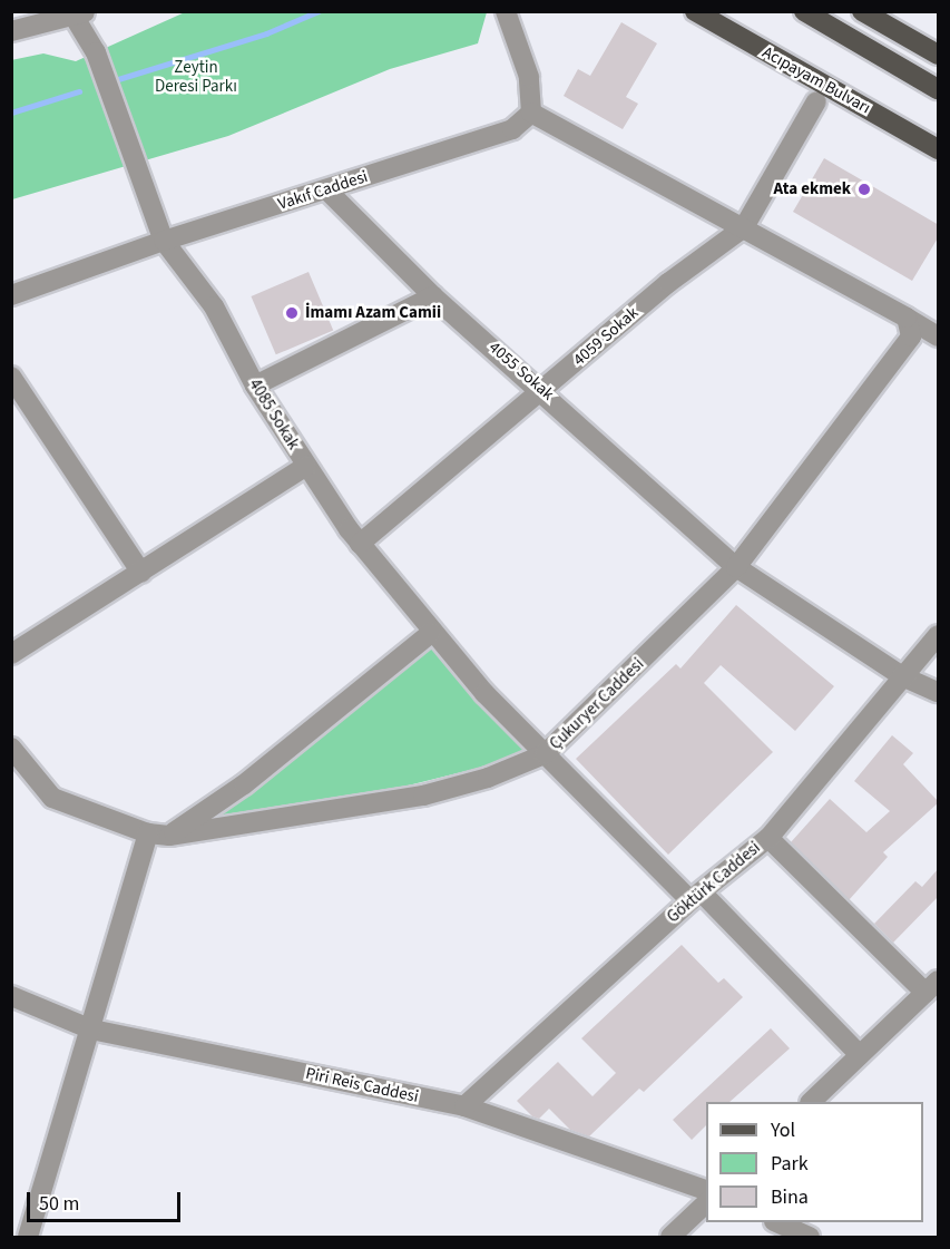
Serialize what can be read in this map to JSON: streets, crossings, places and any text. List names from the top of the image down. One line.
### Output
{"streets":{"main road":["Acıpayam Bulvarı"],"street":["Vakıf Caddesi","4059 Sokak","4055 Sokak","4085 Sokak","Çukuryer Caddesi","Göktürk Caddesi","Piri Reis Caddesi"]},"crossings":[["Vakıf Caddesi","4055 Sokak"],["Vakıf Caddesi","4085 Sokak"],["4059 Sokak","4055 Sokak"],["4059 Sokak","4085 Sokak"],["4055 Sokak","Çukuryer Caddesi"],["4055 Sokak","Göktürk Caddesi"],["4085 Sokak","Çukuryer Caddesi"],["4085 Sokak","Göktürk Caddesi"],["Göktürk Caddesi","Piri Reis Caddesi"]],"parks":["Zeytin Deresi Parkı"],"places":["Ata ekmek","İmamı Azam Camii"],"legend":["Yol","Park","Bina"],"scale_bar":"50 m"}
